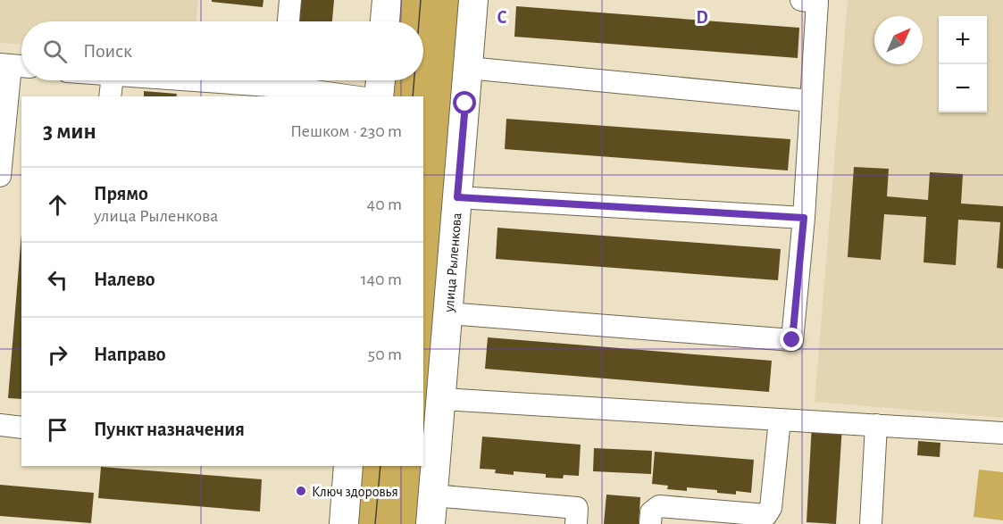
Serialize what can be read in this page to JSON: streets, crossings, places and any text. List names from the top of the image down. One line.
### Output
{"streets":{"main road":["улица Рыленкова"]},"places":["Ключ здоровья"],"north":"top right","page":{"map_buttons":["+","−"],"search":"Поиск","heading":["3 мин","Пешком · 230 m"],"list":[["Прямо","улица Рыленкова","40 m"],["Налево","140 m"],["Направо","50 m"],"Пункт назначения"]},"grid":{"columns":["C","D"]}}
